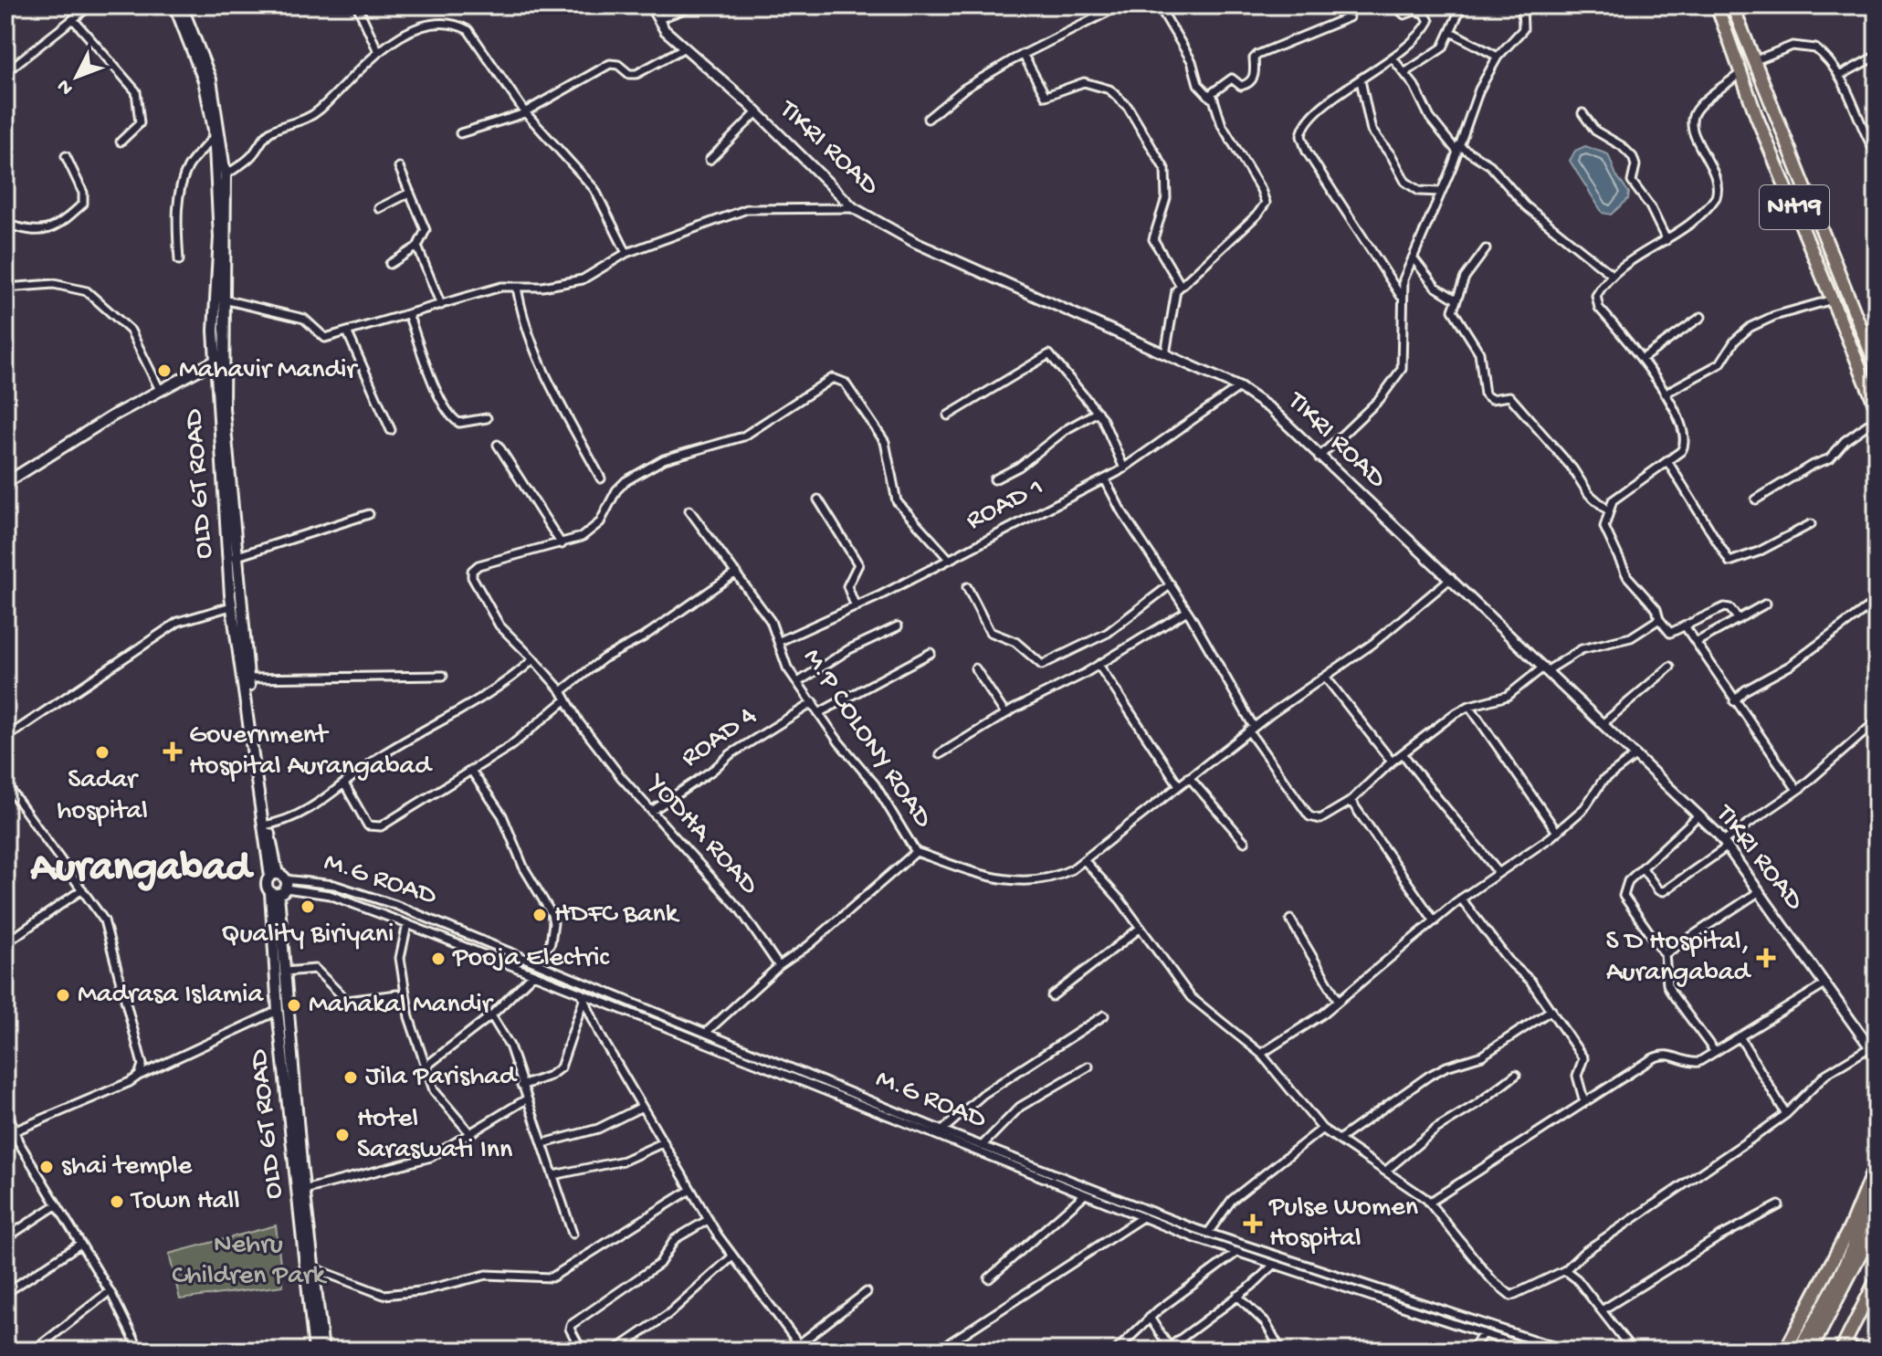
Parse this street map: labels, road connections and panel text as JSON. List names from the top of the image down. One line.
{"streets":{"highway":["NH19"],"main road":["OLD GT ROAD"],"street":["TIKRI ROAD","ROAD 1","ROAD 4","M.P COLONY ROAD","YODHA ROAD","M.G ROAD"]},"crossings":[["TIKRI ROAD","ROAD 1"],["OLD GT ROAD","M.G ROAD"],["ROAD 1","M.P COLONY ROAD"],["ROAD 4","M.P COLONY ROAD"],["ROAD 4","YODHA ROAD"],["M.P COLONY ROAD","YODHA ROAD"]],"districts":["Aurangabad"],"parks":["Nehru Children Park"],"places":{"other":["Mahavir Mandir","Sadar hospital","Quality Biriyani","HDFC Bank","Pooja Electric","Madrasa Islamia","Mahakal Mandir","Jila Parishad","Hotel Saraswati Inn","shai temple","Town Hall"],"health":["Government Hospital Aurangabad","S D Hospital, Aurangabad","Pulse Women Hospital"]},"north":"bottom left"}
